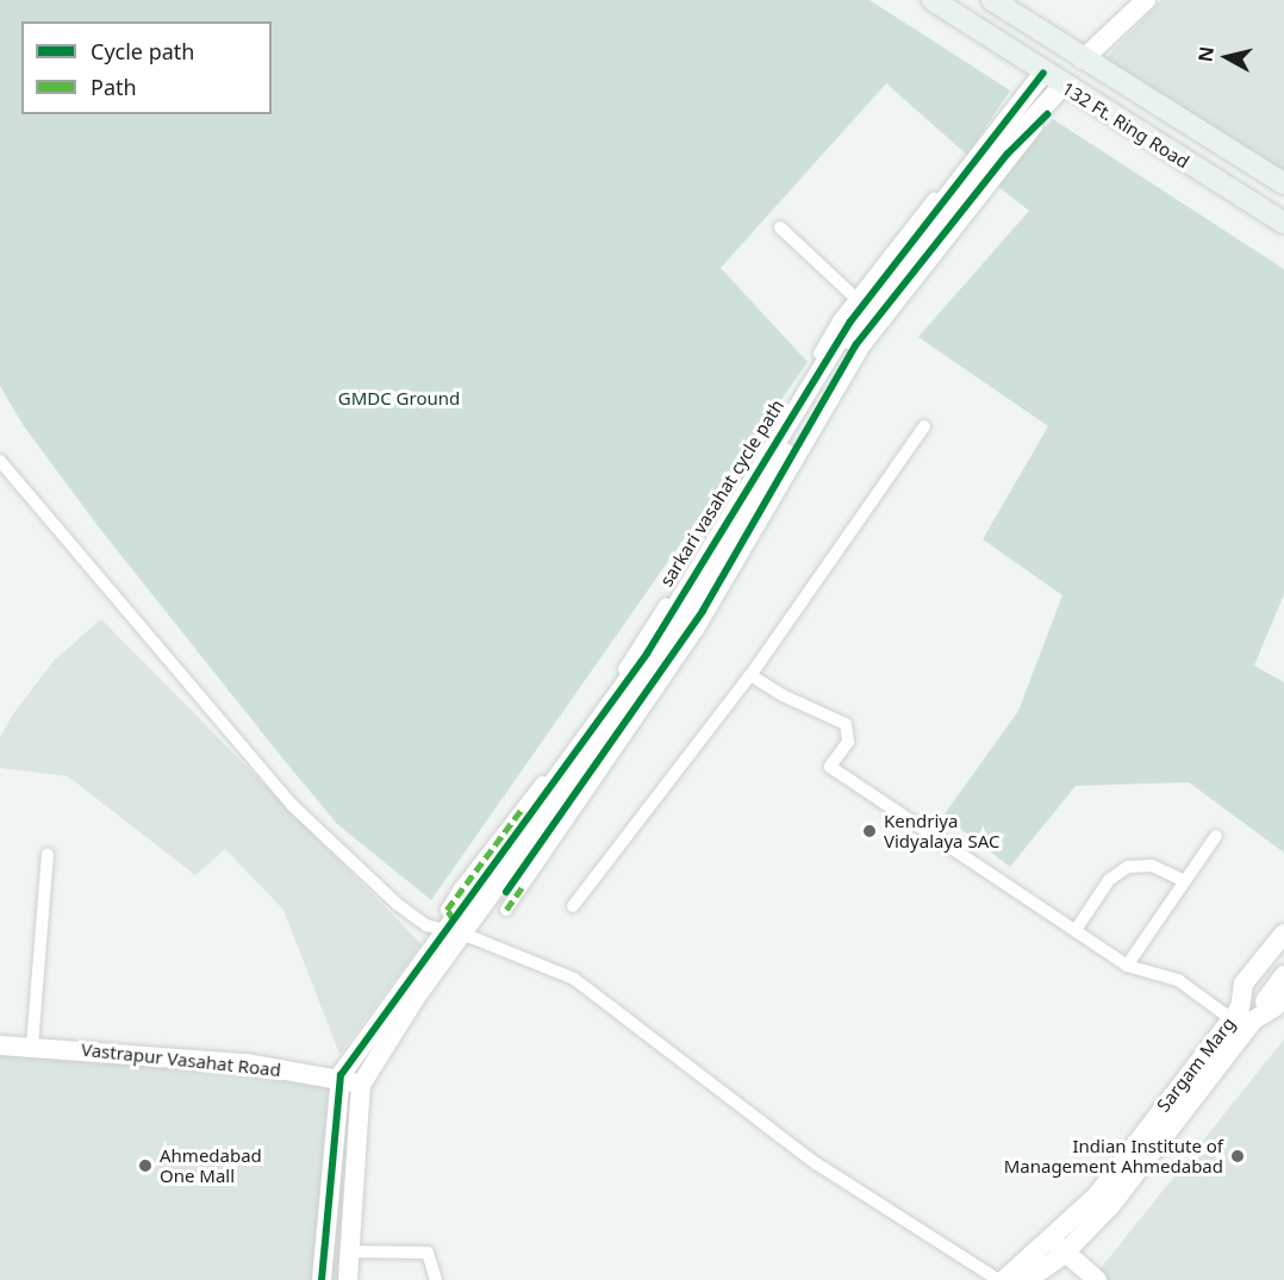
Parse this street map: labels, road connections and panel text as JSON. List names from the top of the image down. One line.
{"streets":{"main road":["132 Ft. Ring Road"],"street":["Vastrapur Vasahat Road","Sargam Marg"],"cycle path":["sarkari vasahat cycle path"]},"parks":["GMDC Ground"],"places":["Kendriya Vidyalaya SAC","Indian Institute of Management Ahmedabad","Ahmedabad One Mall"],"legend":["Cycle path","Path"],"north":"left"}
